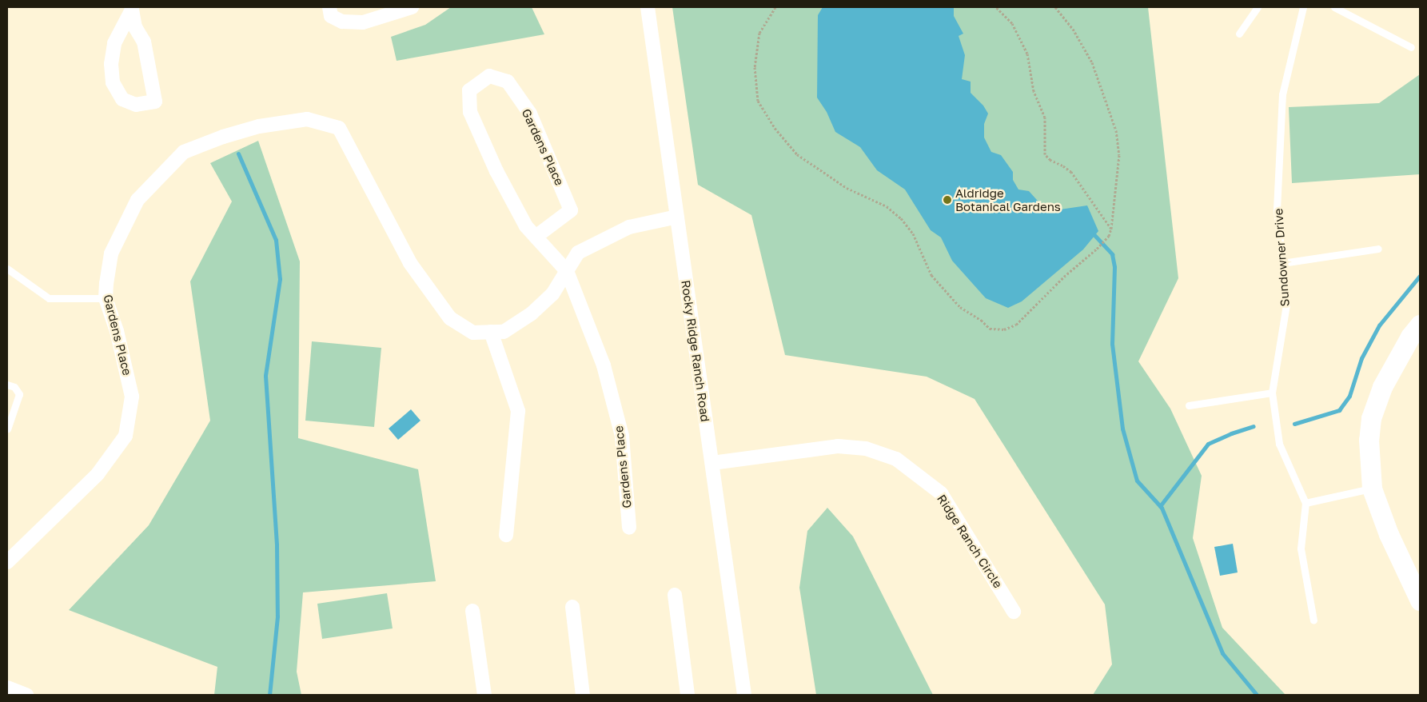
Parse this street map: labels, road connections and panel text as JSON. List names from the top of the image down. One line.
{"streets":{"street":["Gardens Place","Rocky Ridge Ranch Road","Ridge Ranch Circle"],"lane":["Sundowner Drive"]},"crossings":[["Gardens Place","Rocky Ridge Ranch Road"],["Rocky Ridge Ranch Road","Ridge Ranch Circle"]],"places":["Aldridge Botanical Gardens"]}
